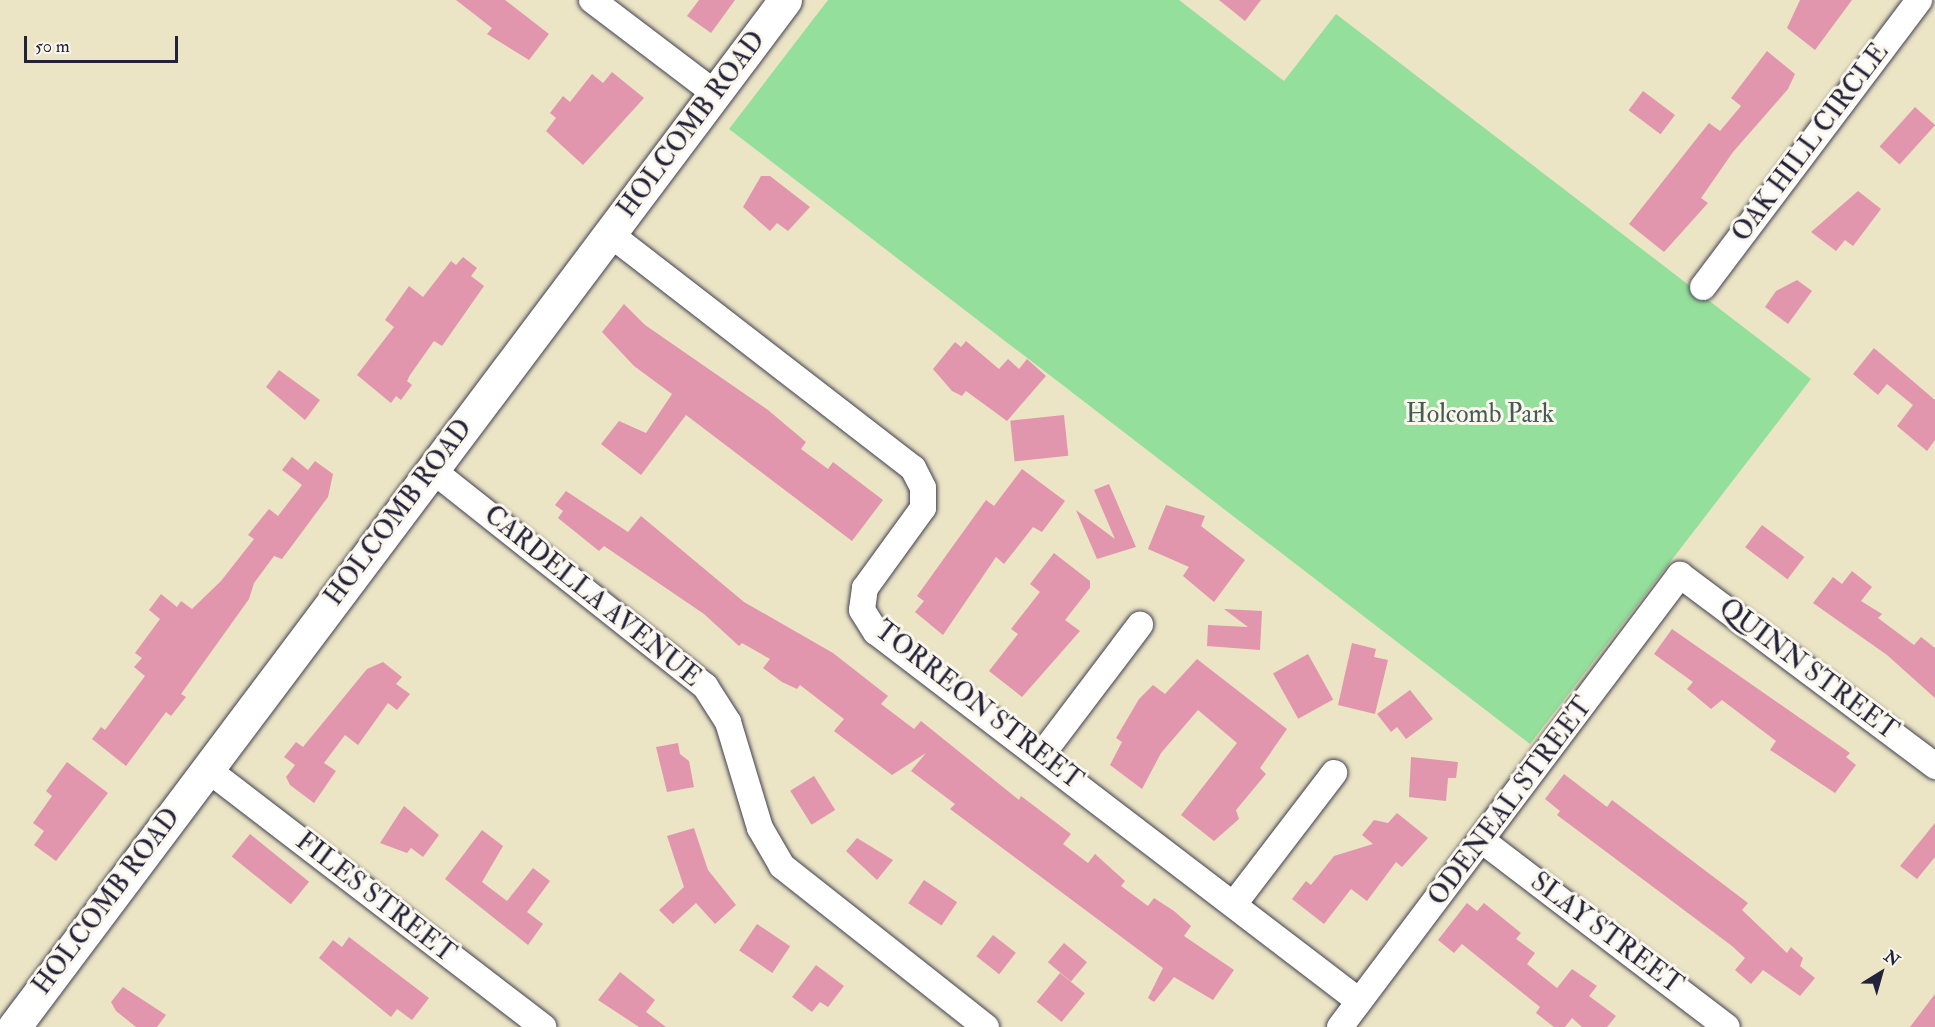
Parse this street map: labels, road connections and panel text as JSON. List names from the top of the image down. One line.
{"streets":{"street":["HOLCOMB ROAD","OAK HILL CIRCLE","CARDELLA AVENUE","QUINN STREET","TORREON STREET","ODENEAL STREET","FILES STREET","SLAY STREET"]},"crossings":[["HOLCOMB ROAD","CARDELLA AVENUE"],["HOLCOMB ROAD","TORREON STREET"],["HOLCOMB ROAD","FILES STREET"],["QUINN STREET","ODENEAL STREET"],["TORREON STREET","ODENEAL STREET"],["ODENEAL STREET","SLAY STREET"]],"parks":["Holcomb Park"],"scale_bar":"50 m","north":"top right"}
